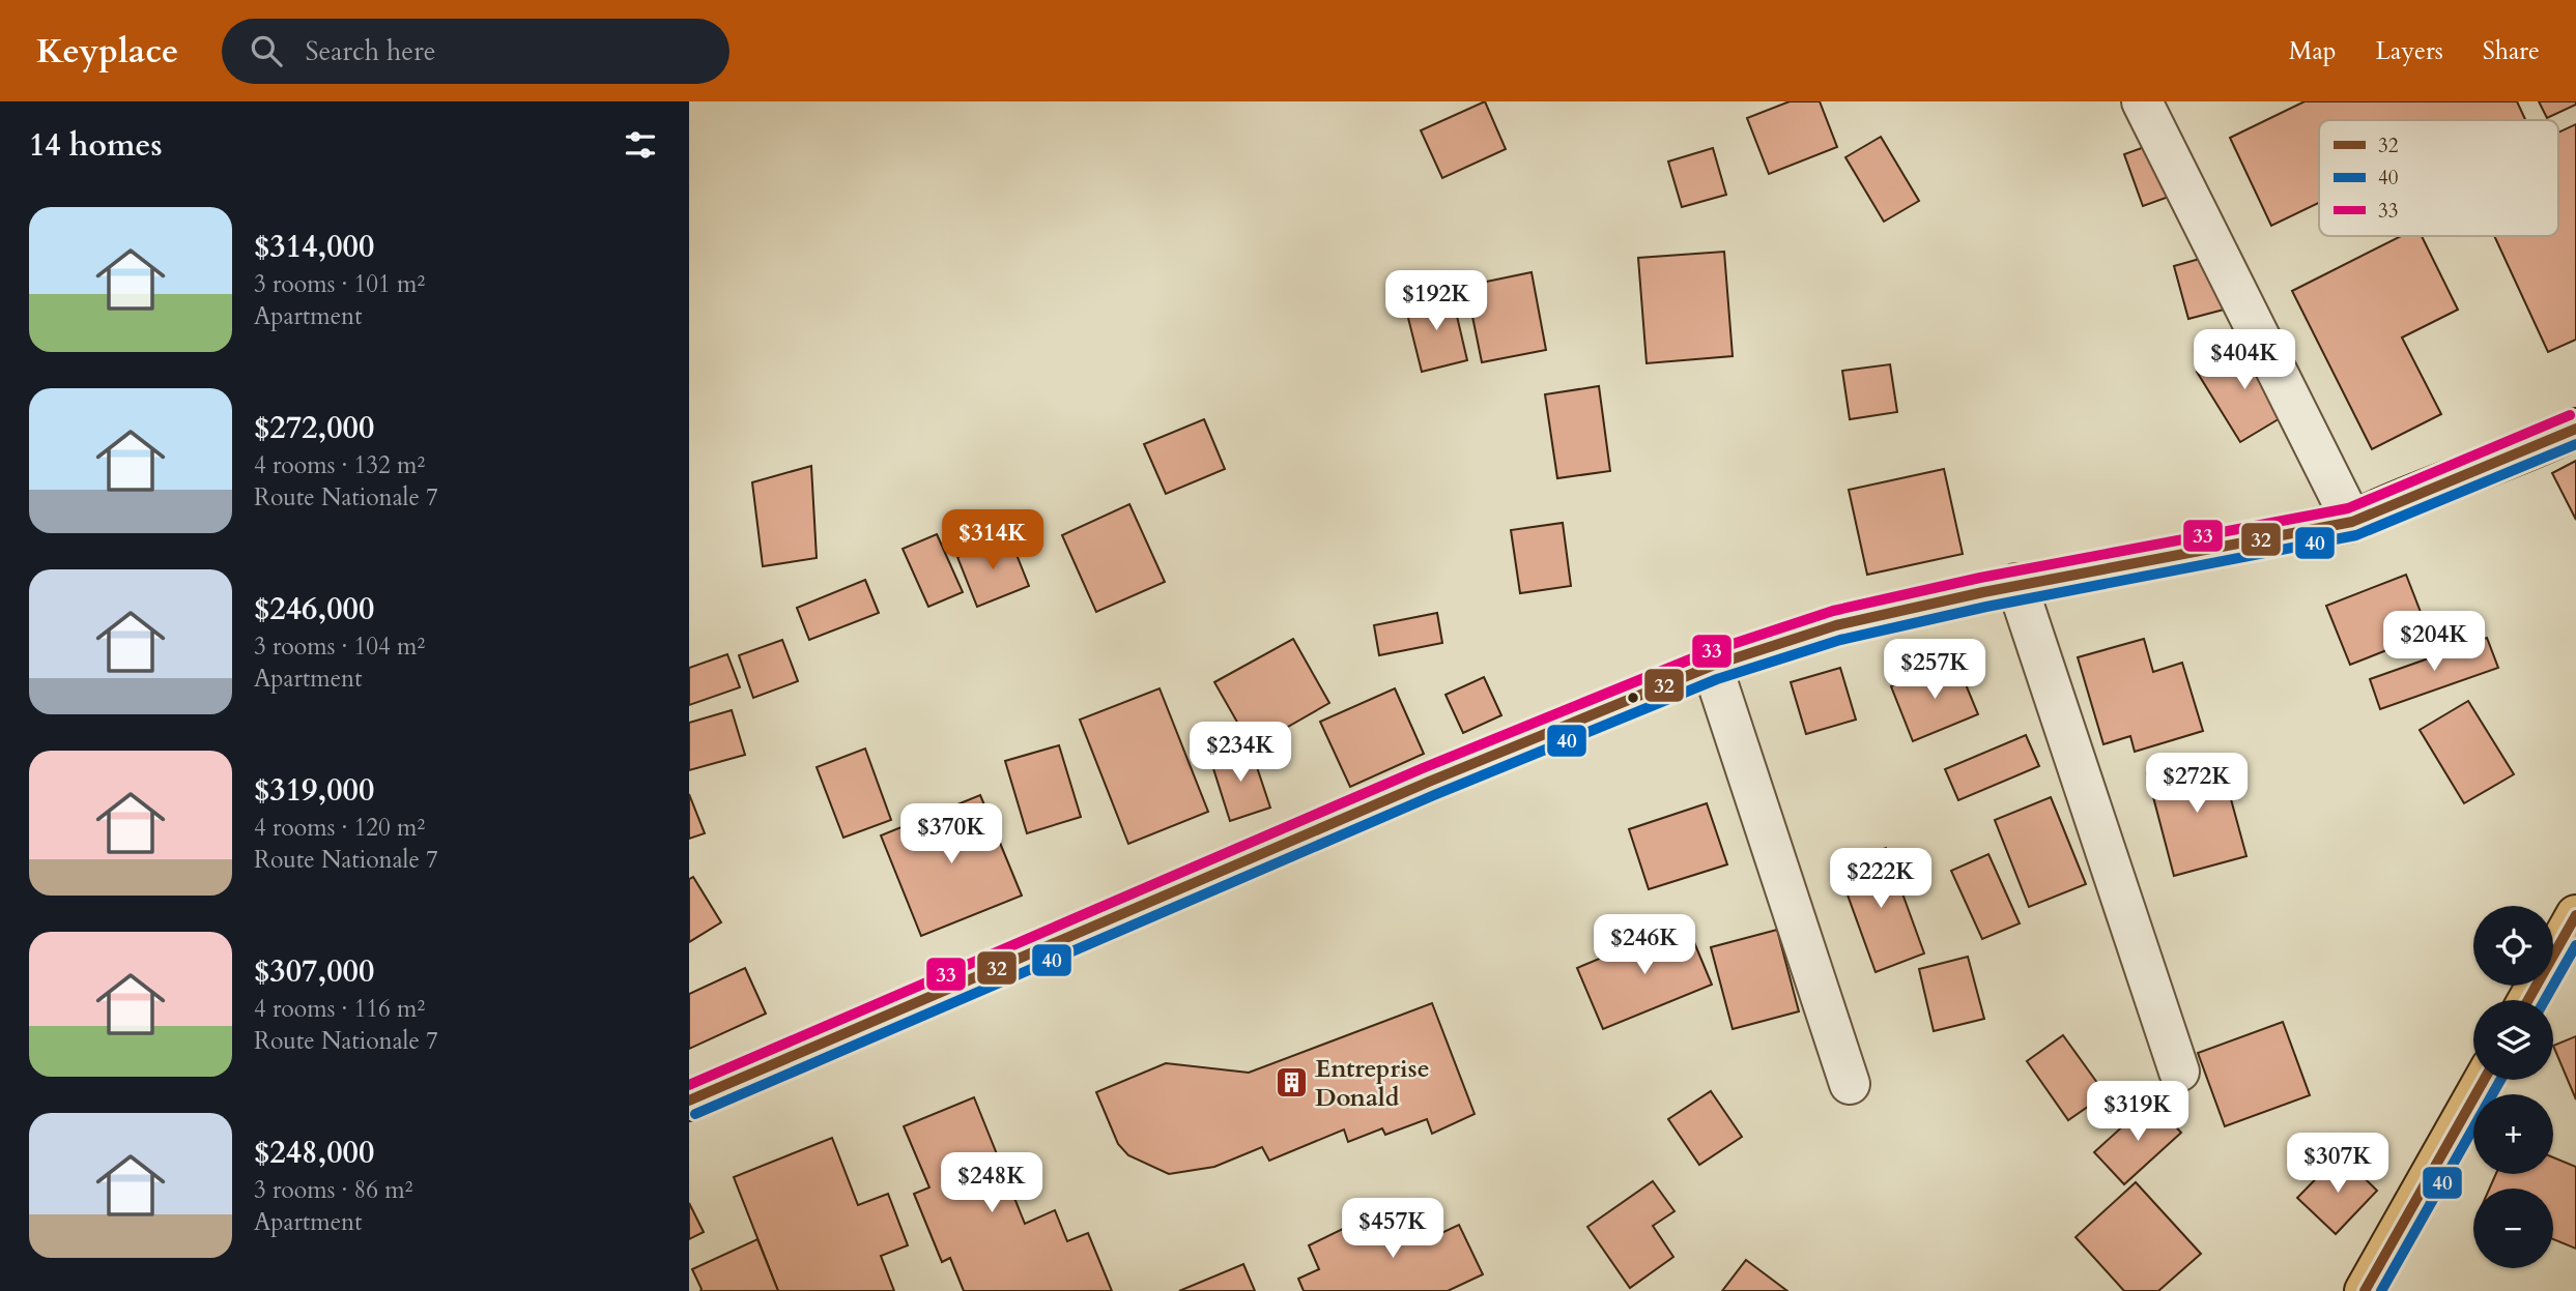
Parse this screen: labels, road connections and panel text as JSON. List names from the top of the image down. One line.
{"places":{"building":["Entreprise Donald"]},"lines":["transit line 33","transit line 32","transit line 40"],"legend":["32","40","33"],"page":{"header":"Keyplace","search":"Search here","nav":["Map","Layers","Share"],"heading":"14 homes","list":[{"name":"$314,000","note":"3 rooms · 101 m² · Apartment"},{"name":"$272,000","note":"4 rooms · 132 m² · Route Nationale 7"},{"name":"$246,000","note":"3 rooms · 104 m² · Apartment"},{"name":"$319,000","note":"4 rooms · 120 m² · Route Nationale 7"},{"name":"$307,000","note":"4 rooms · 116 m² · Route Nationale 7"},{"name":"$248,000","note":"3 rooms · 86 m² · Apartment"}],"price":["$192K","$404K","$314K","$204K","$257K","$234K","$272K","$370K","$222K","$246K","$319K","$307K","$248K","$457K"],"map_buttons":["+","−"]}}
